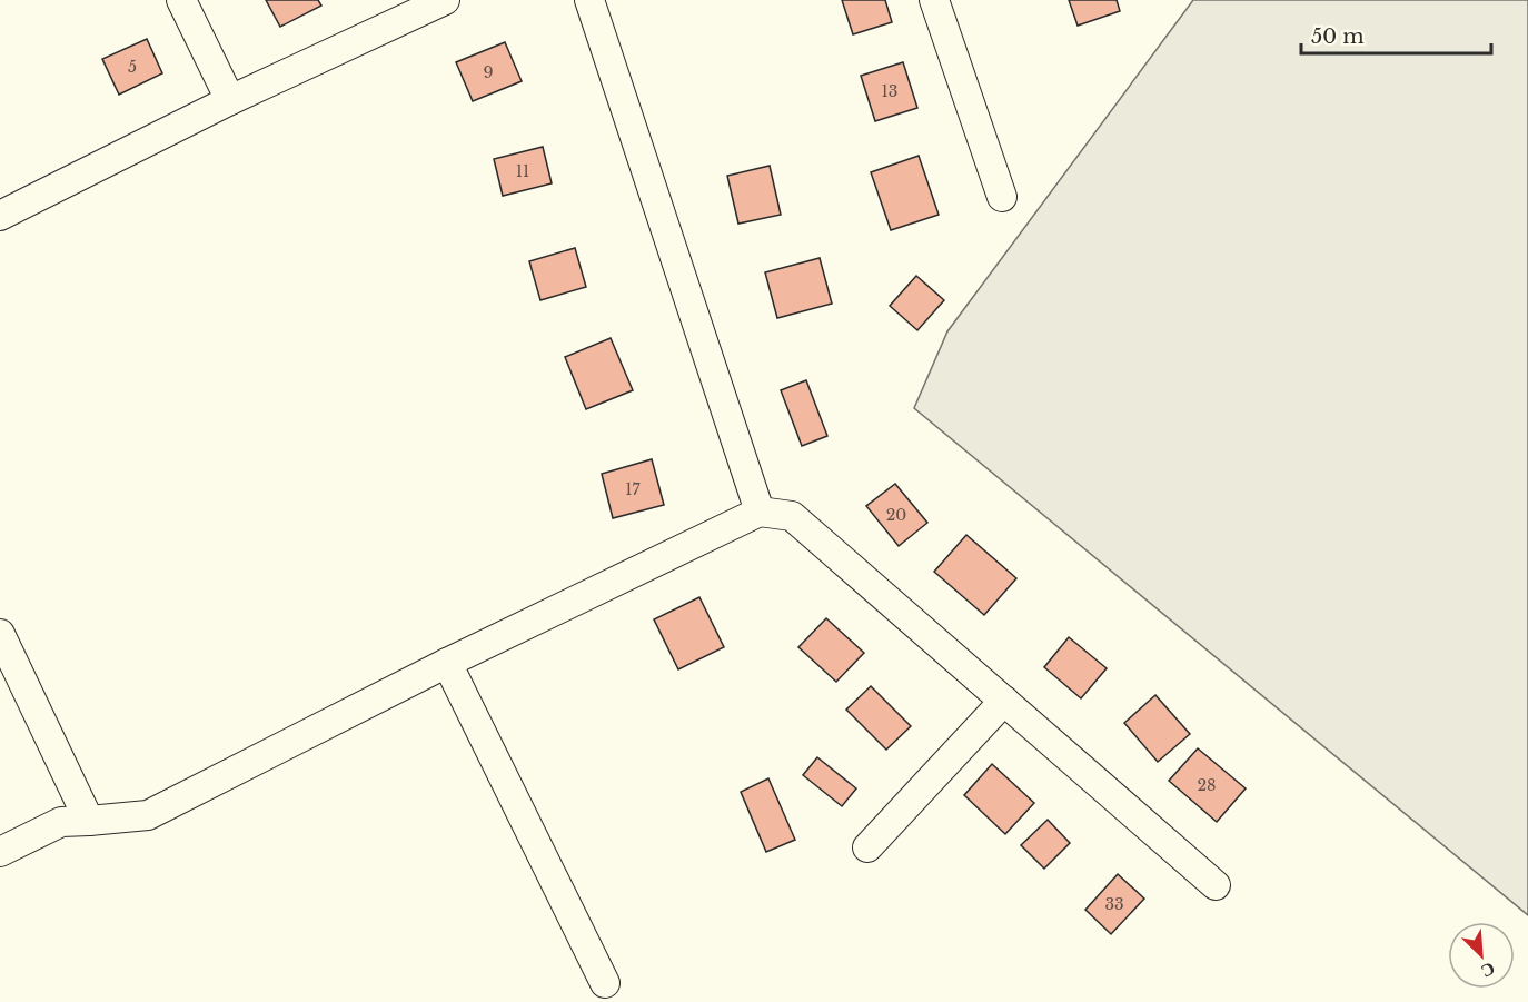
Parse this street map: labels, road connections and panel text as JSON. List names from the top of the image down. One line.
{"house_numbers":["5","9","13","11","17","20","28","33"],"scale_bar":"50 m","north":"bottom right"}
